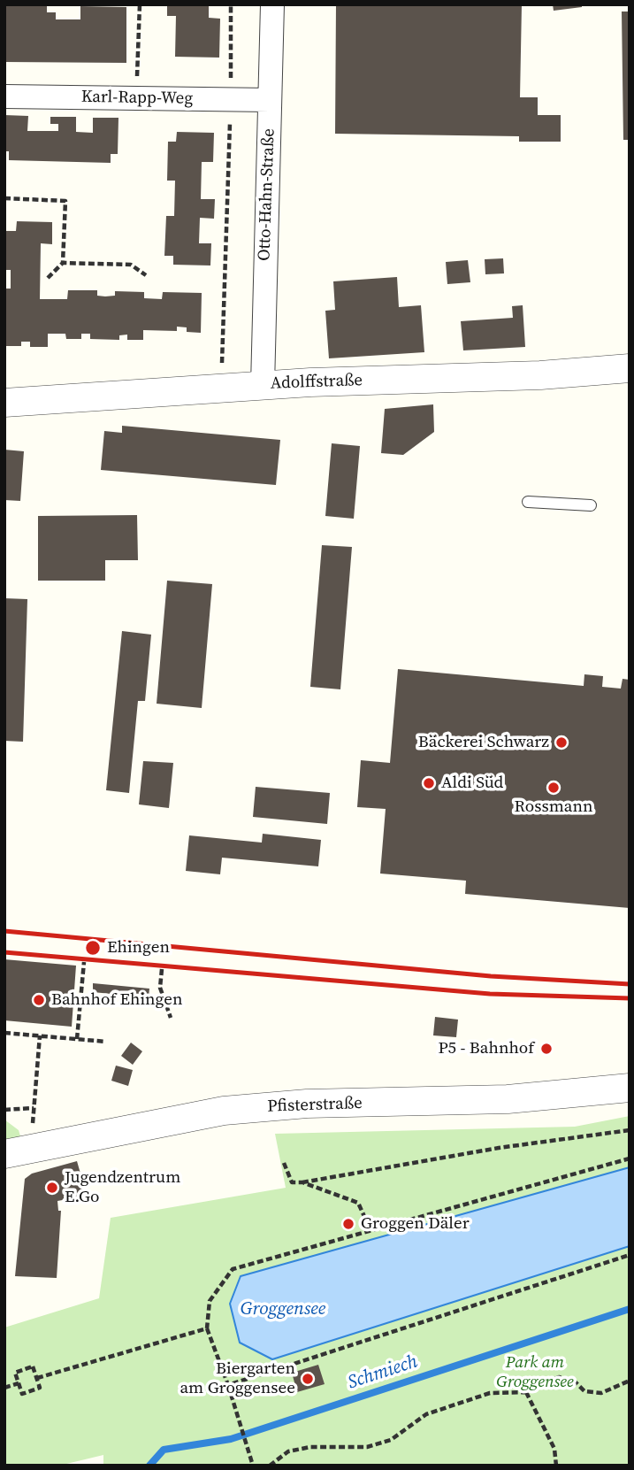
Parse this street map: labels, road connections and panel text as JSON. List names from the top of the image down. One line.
{"streets":{"street":["Karl-Rapp-Weg","Otto-Hahn-Straße","Adolffstraße","Pfisterstraße"]},"crossings":[["Karl-Rapp-Weg","Otto-Hahn-Straße"],["Otto-Hahn-Straße","Adolffstraße"]],"water":["Groggensee","Schmiech"],"parks":["Park am Groggensee"],"places":["Bäckerei Schwarz","Aldi Süd","Rossmann","Ehingen","Bahnhof Ehingen","P5 - Bahnhof","Jugendzentrum E.Go","Groggen Däler","Biergarten am Groggensee"]}
